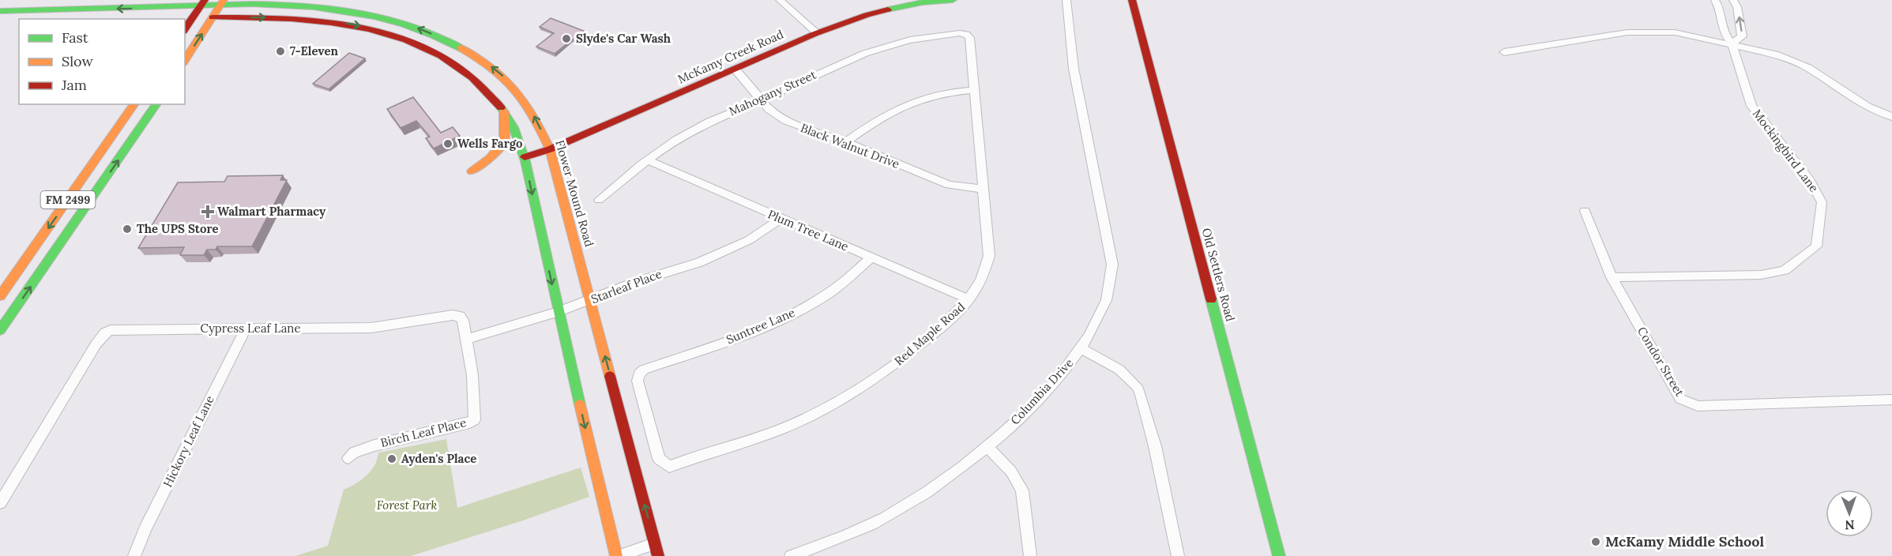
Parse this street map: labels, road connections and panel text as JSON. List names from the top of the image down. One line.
{"streets":{"main road":["McKamy Creek Road","Flower Mound Road","FM 2499","Old Settlers Road"],"street":["Mahogany Street","Black Walnut Drive","Mockingbird Lane","Plum Tree Lane","Starleaf Place","Suntree Lane","Cypress Leaf Lane","Red Maple Road","Condor Street","Columbia Drive","Birch Leaf Place","Hickory Leaf Lane"]},"crossings":[["McKamy Creek Road","Black Walnut Drive"],["McKamy Creek Road","Flower Mound Road"],["Mahogany Street","Black Walnut Drive"],["Mahogany Street","Plum Tree Lane"],["Mahogany Street","Red Maple Road"],["Black Walnut Drive","Red Maple Road"],["Mockingbird Lane","Condor Street"],["Flower Mound Road","Starleaf Place"],["Plum Tree Lane","Starleaf Place"],["Plum Tree Lane","Suntree Lane"],["Plum Tree Lane","Red Maple Road"],["Starleaf Place","Birch Leaf Place"],["Suntree Lane","Red Maple Road"],["Cypress Leaf Lane","Birch Leaf Place"],["Cypress Leaf Lane","Hickory Leaf Lane"]],"parks":["Forest Park"],"places":{"other":["Slyde's Car Wash","7-Eleven","Wells Fargo","The UPS Store","Ayden's Place","McKamy Middle School"],"health":["Walmart Pharmacy"]},"legend":["Fast","Slow","Jam"],"north":"bottom"}
